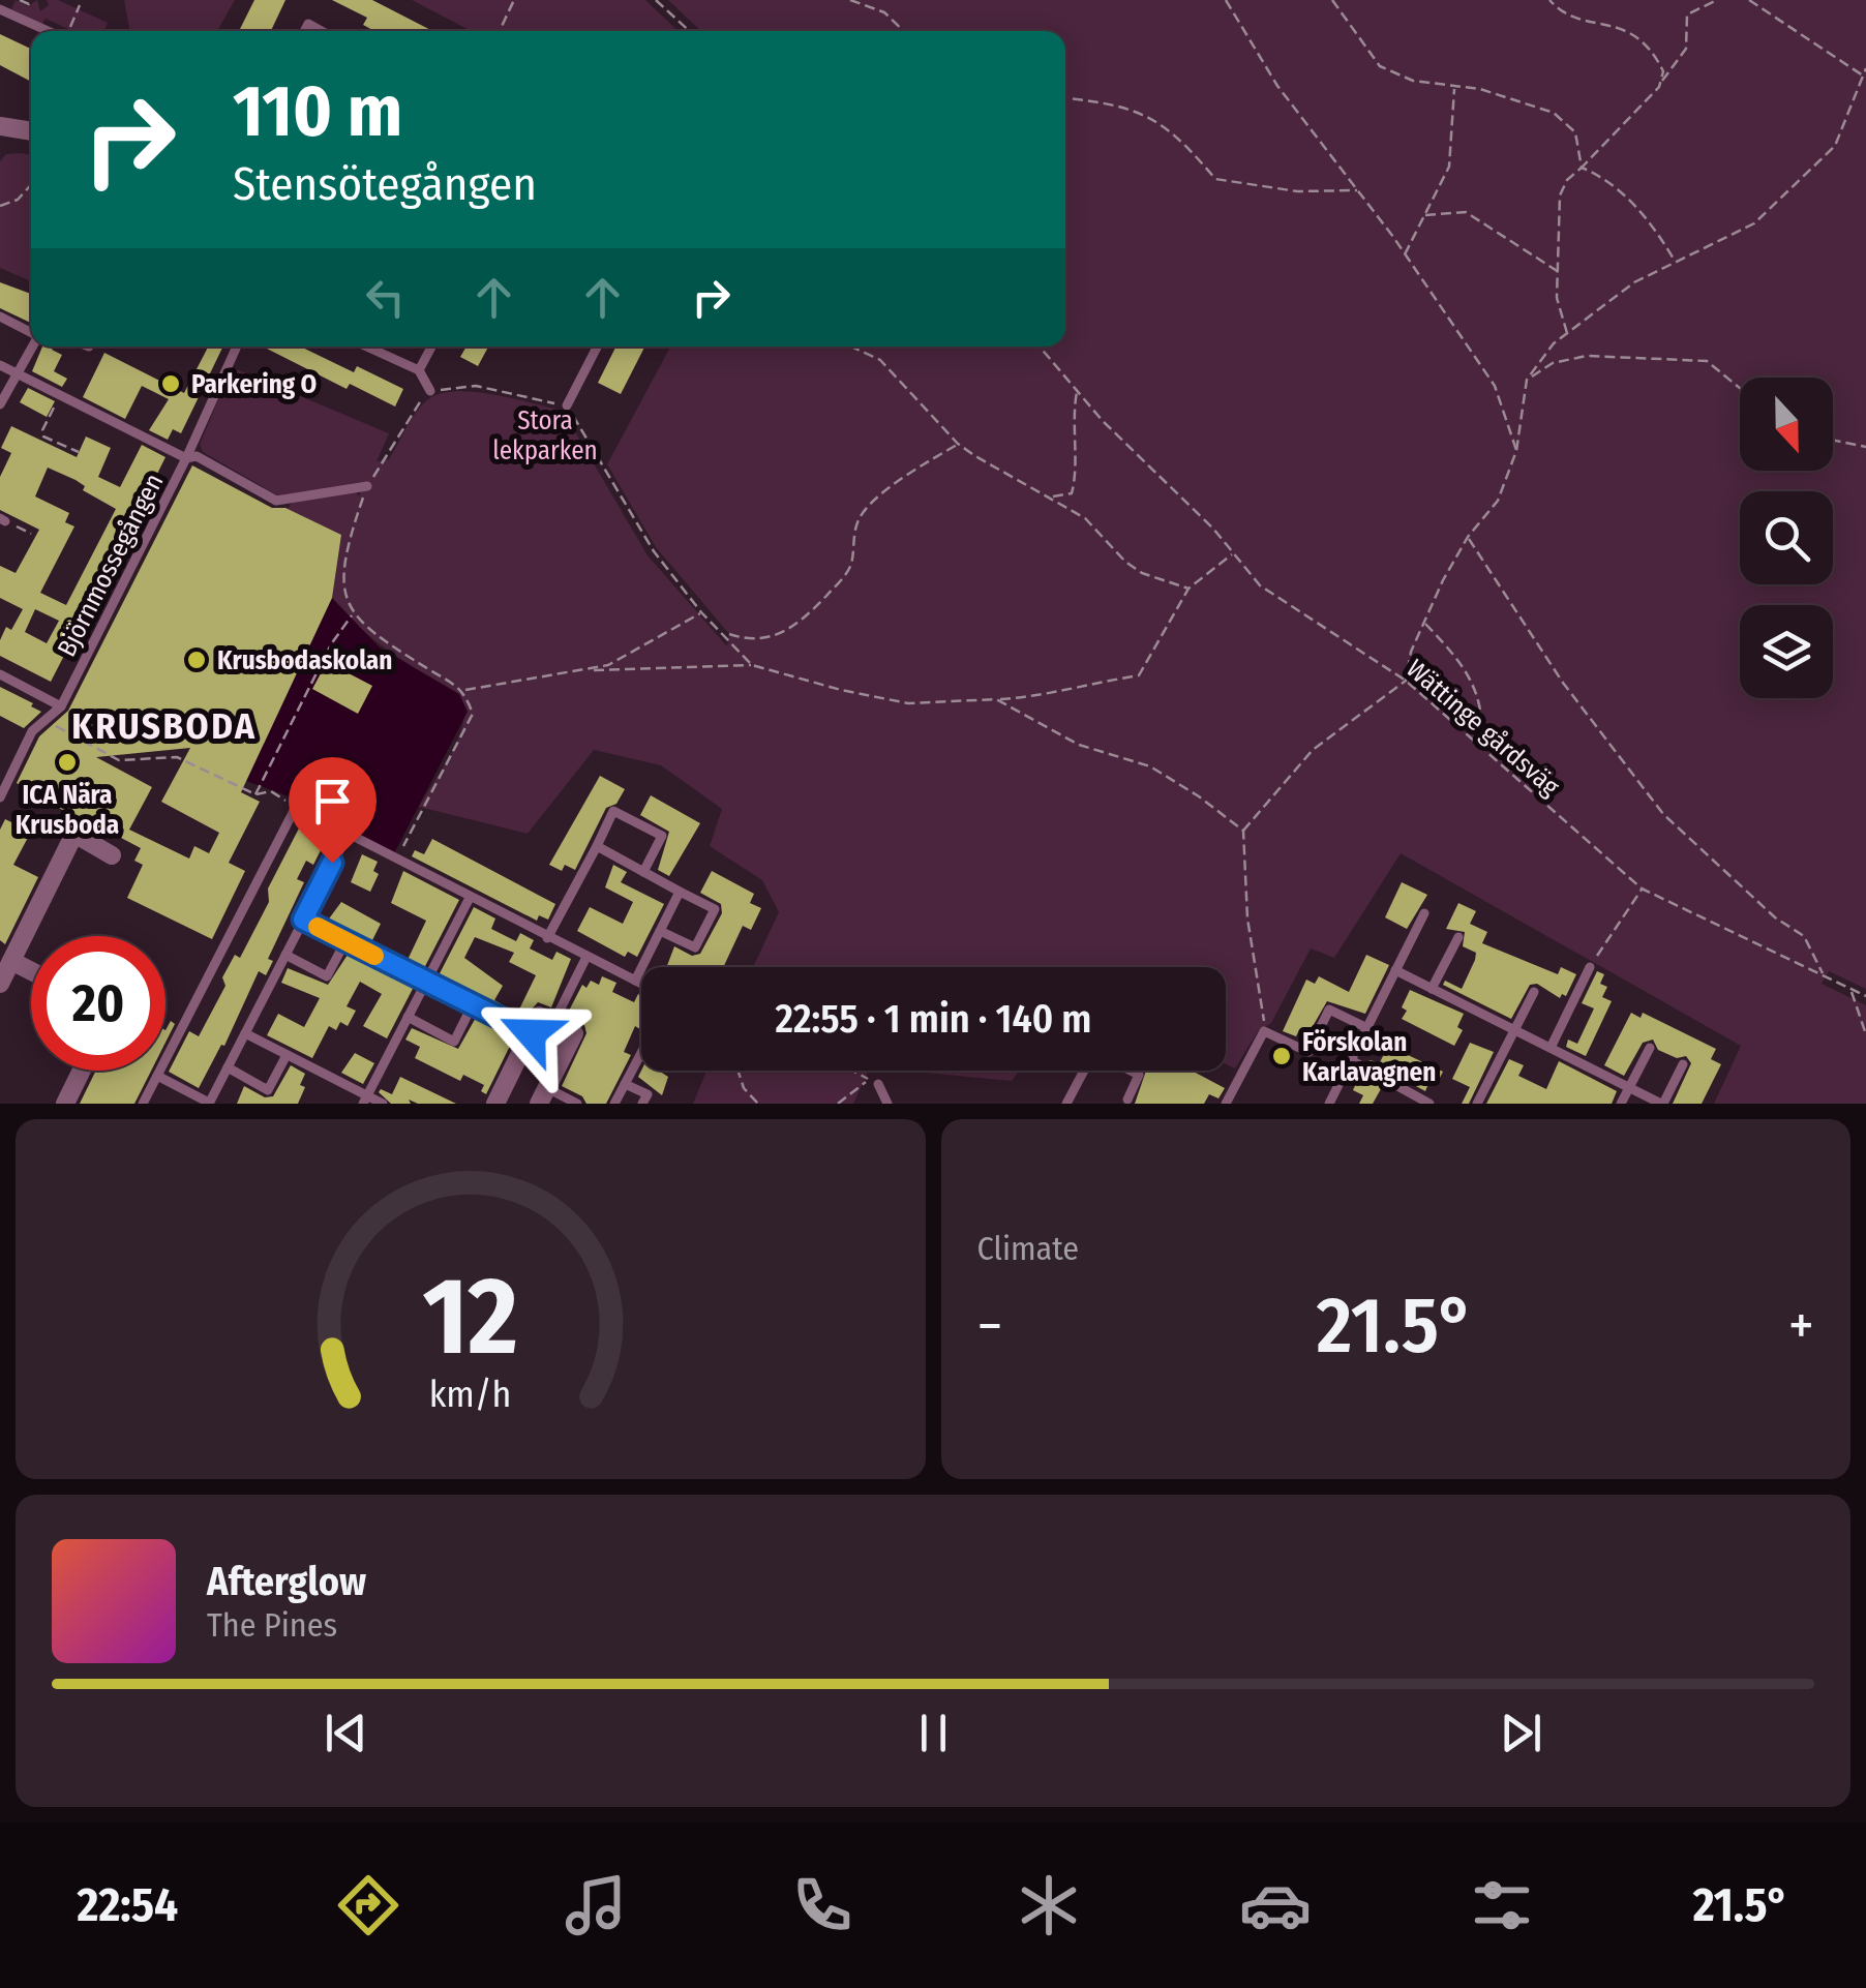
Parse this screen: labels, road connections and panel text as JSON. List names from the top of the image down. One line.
{"streets":{"lane":["Björnmossegången"],"path":["Wättinge gårdsväg"]},"districts":["KRUSBODA"],"parks":["Stora lekparken"],"places":["Parkering O","Krusbodaskolan","ICA Nära Krusboda","Förskolan Karlavagnen"],"north":"bottom","page":{"turn":["110 m","Stensötegången"],"limit":"20","trip":"22:55 · 1 min · 140 m","tile":"Climate","heat":["−","21.5°","+"],"song":["Afterglow","The Pines"],"tabs":["22:54","21.5°"],"gauge":["12","km/h"]}}
